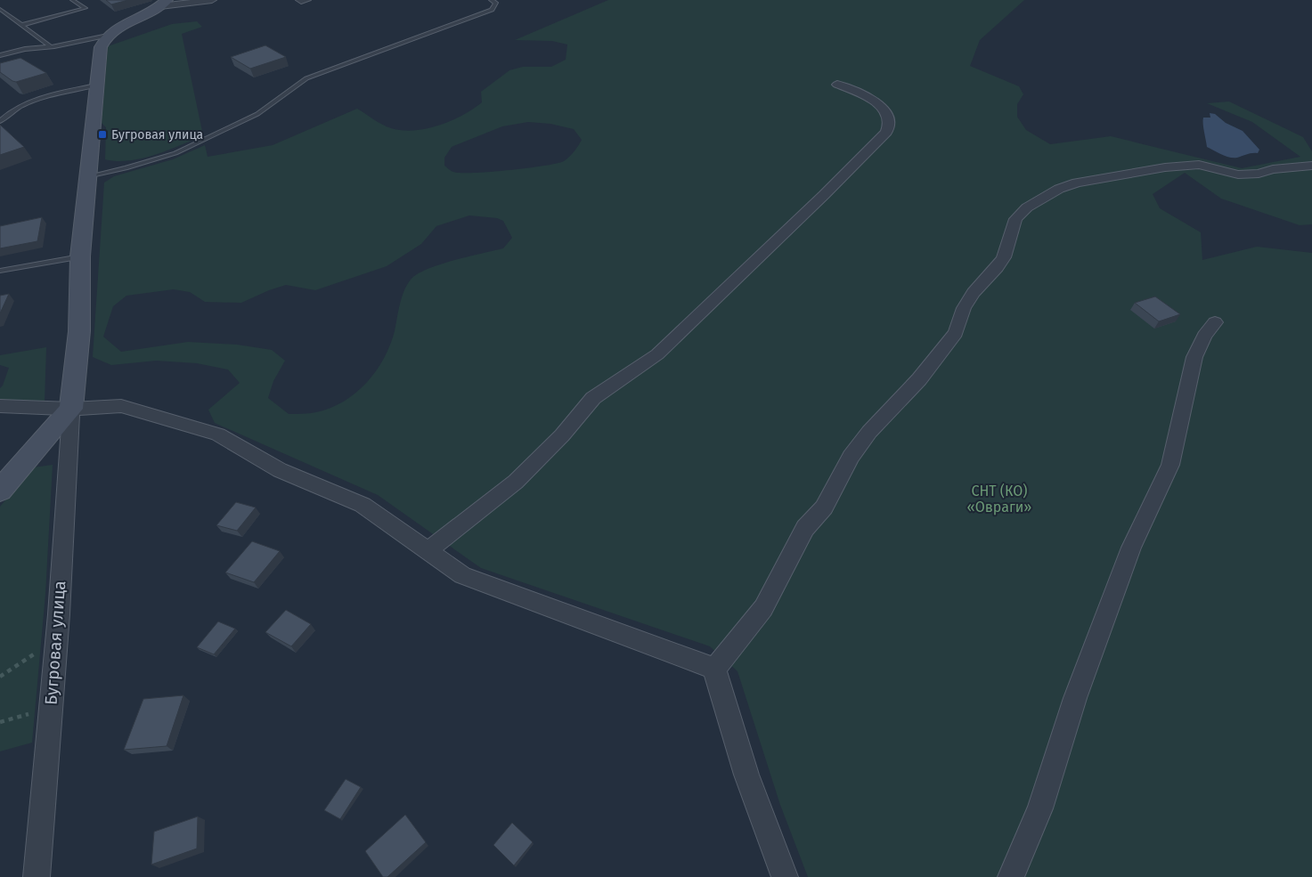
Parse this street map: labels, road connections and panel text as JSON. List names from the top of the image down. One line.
{"streets":{"street":["Бугровая улица"]},"parks":["СНТ (КО) «Овраги»"],"places":{"transit":["Бугровая улица"]}}
